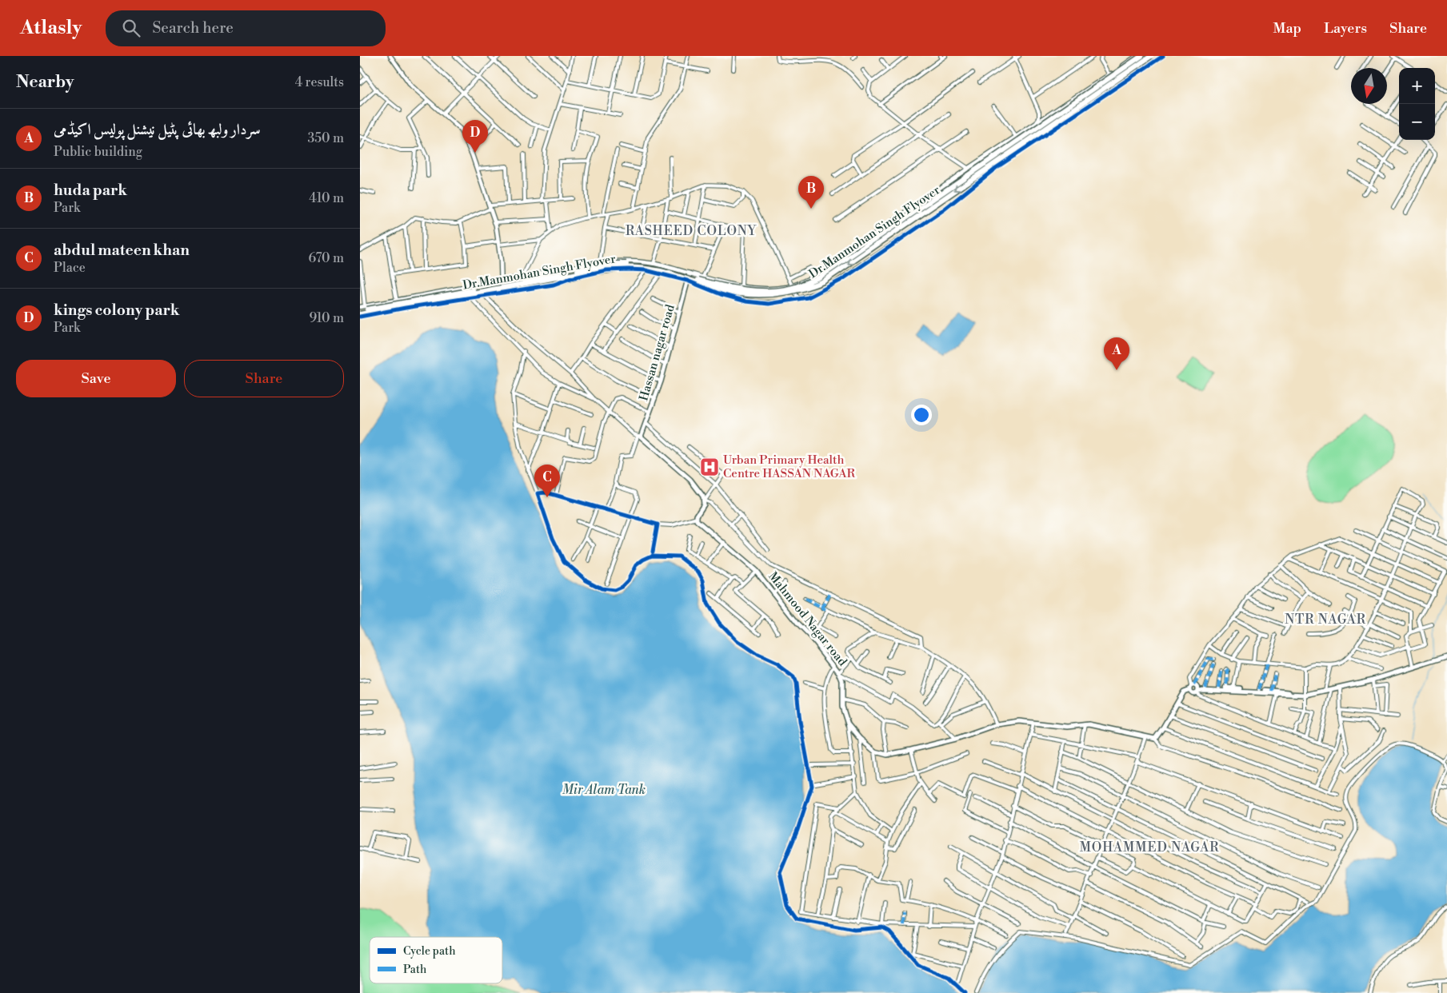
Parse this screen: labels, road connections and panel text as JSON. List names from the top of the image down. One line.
{"streets":{"highway":["Dr.Manmohan Singh Flyover"],"main road":["Hassan nagar road","Mahmood Nagar road"]},"districts":["RASHEED COLONY","NTR NAGAR","MOHAMMED NAGAR"],"water":["Mir Alam Tank"],"places":{"hospital":["Urban Primary Health Centre HASSAN NAGAR"]},"legend":["Cycle path","Path"],"north":"bottom","page":{"header":"Atlasly","search":"Search here","nav":["Map","Layers","Share"],"heading":["Nearby","4 results"],"map_buttons":["+","−"],"list":[{"mark":"A","name":"سردار ولبھ بھائی پٹیل نیشنل پولیس اکیڈمی","note":"Public building","value":"350 m"},{"mark":"B","name":"huda park","note":"Park","value":"410 m"},{"mark":"C","name":"abdul mateen khan","note":"Place","value":"670 m"},{"mark":"D","name":"kings colony park","note":"Park","value":"910 m"}],"pins":["D","B","A","C"],"buttons":["Save","Share"]}}
